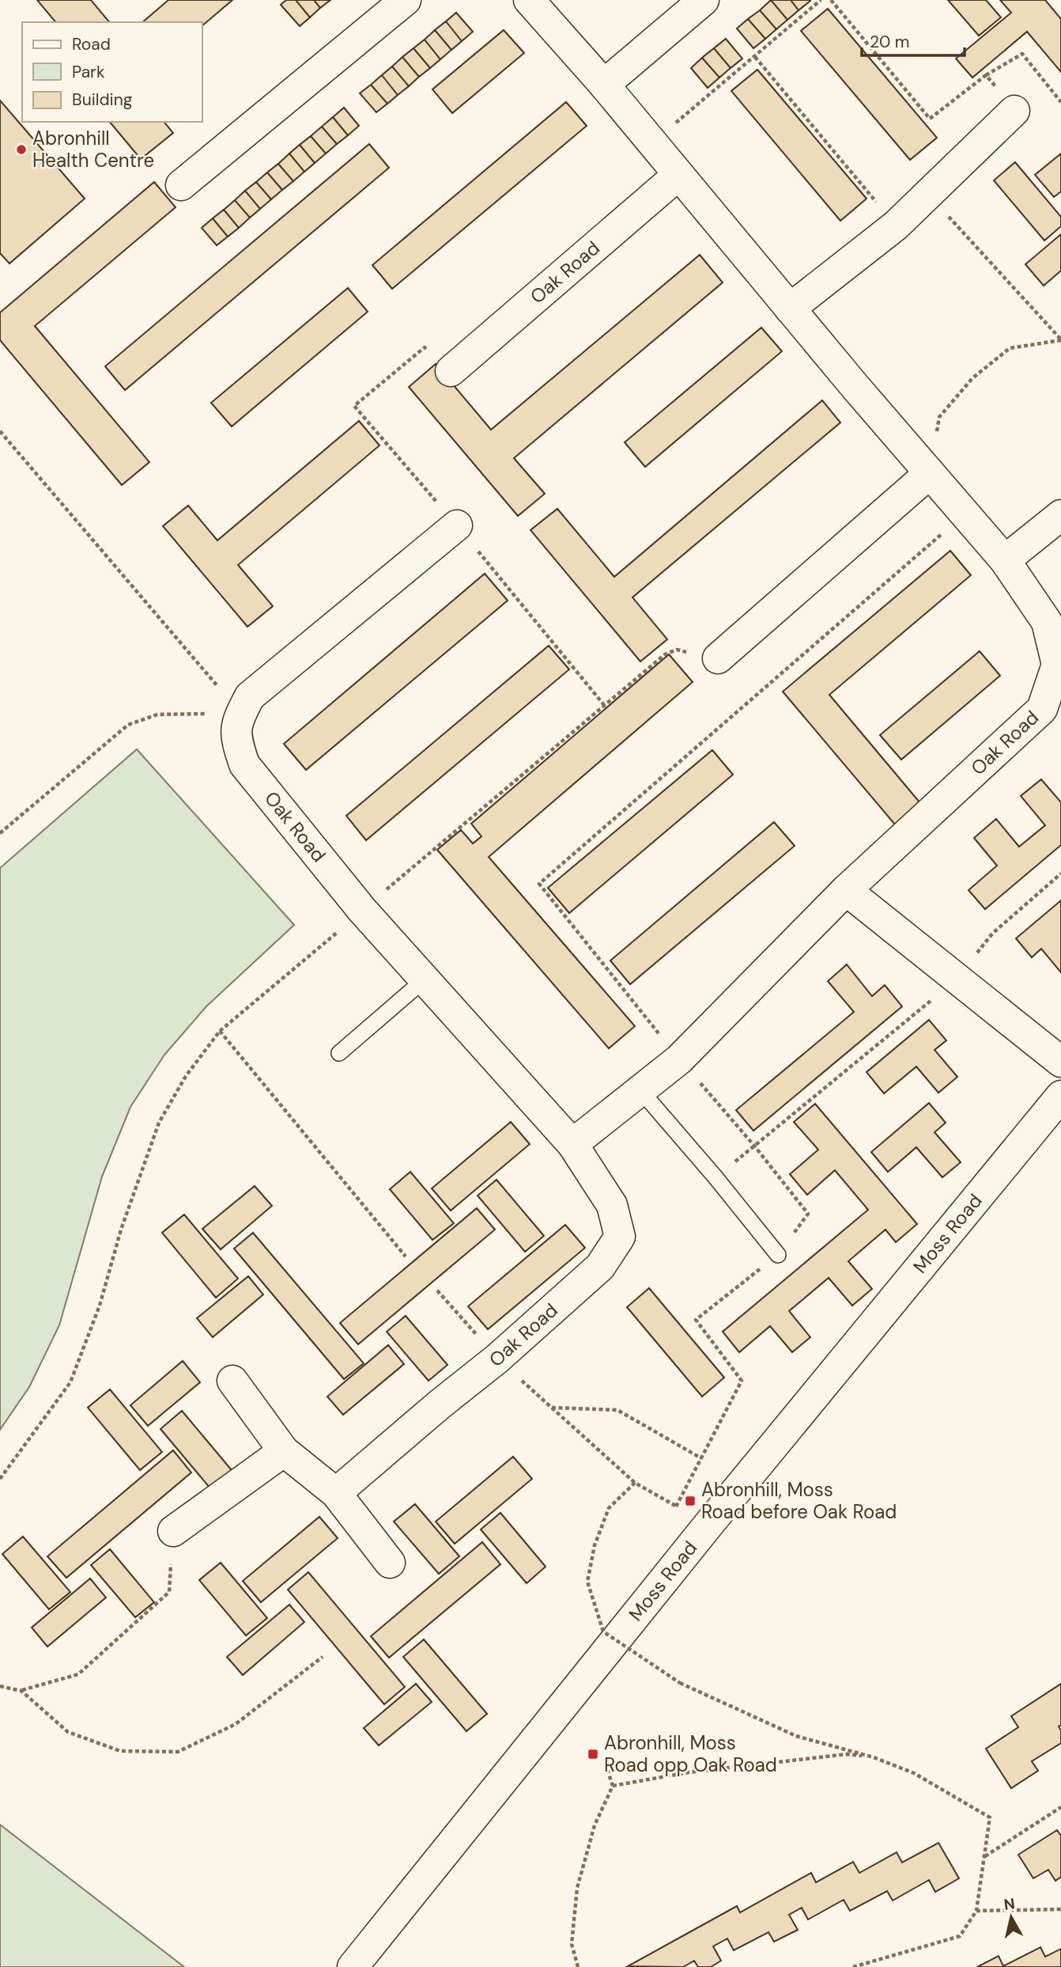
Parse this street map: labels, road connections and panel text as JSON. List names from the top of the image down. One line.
{"streets":{"street":["Oak Road","Moss Road"]},"places":{"other":["Abronhill Health Centre"],"transit":["Abronhill, Moss Road before Oak Road","Abronhill, Moss Road opp Oak Road"]},"legend":["Road","Park","Building"],"scale_bar":"20 m","north":"top"}
